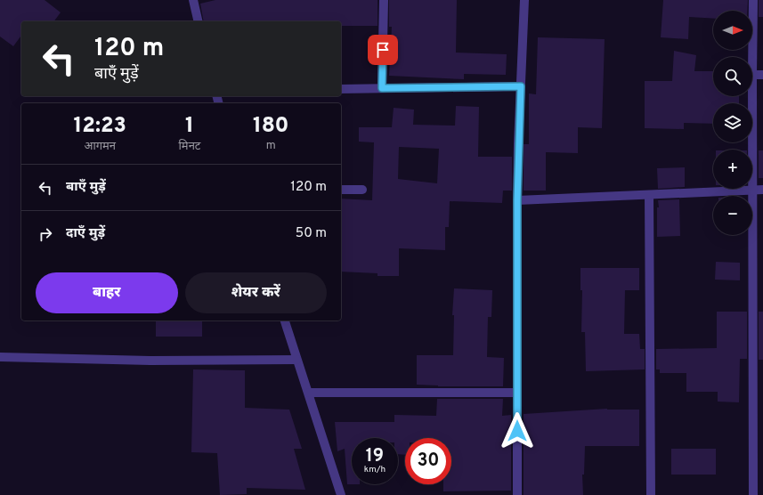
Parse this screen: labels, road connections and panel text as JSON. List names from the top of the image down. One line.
{"north":"right","page":{"map_buttons":["+","−"],"turn":["120 m","बाएँ मुड़ें"],"eta":["12:23","आगमन","1","मिनट","180","m"],"list":[{"name":"बाएँ मुड़ें","value":"120 m"},{"name":"दाएँ मुड़ें","value":"50 m"}],"buttons":["बाहर","शेयर करें"],"speed":"19 km/h","limit":"30"}}
